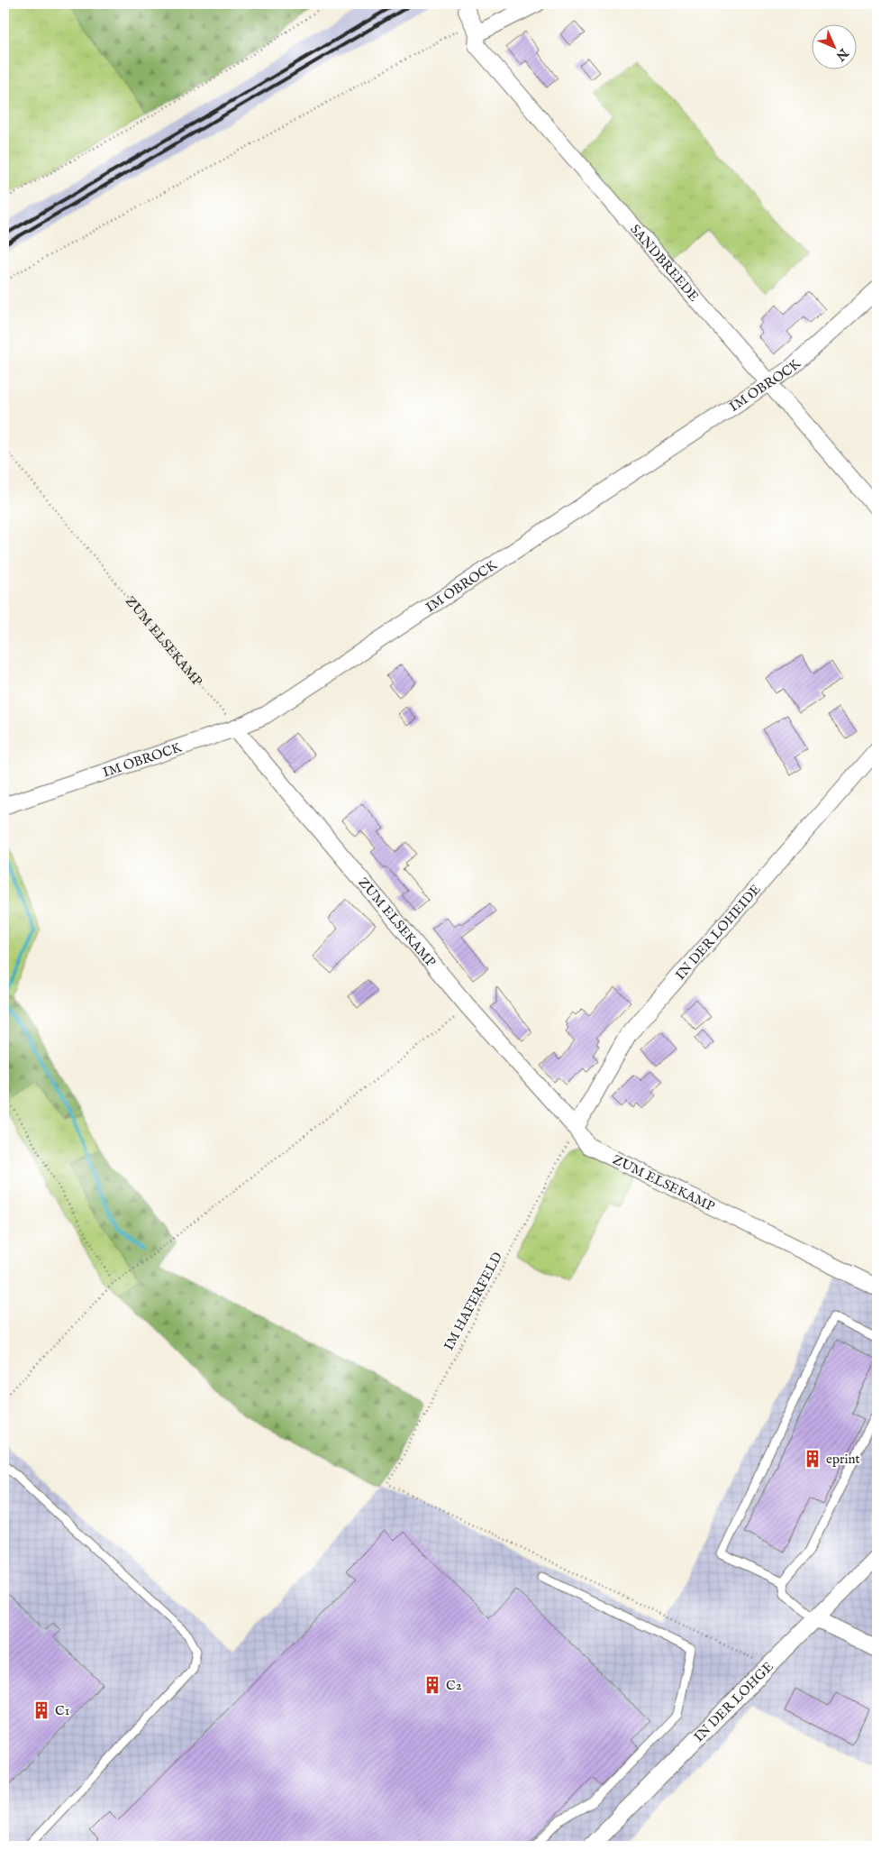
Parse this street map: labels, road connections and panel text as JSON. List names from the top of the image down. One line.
{"streets":{"street":["SANDBREEDE","IM OBROCK","ZUM ELSEKAMP","IN DER LOHEIDE","IN DER LOHGE"],"path":["IM HAFERFELD"]},"crossings":[["SANDBREEDE","IM OBROCK"],["IM OBROCK","ZUM ELSEKAMP"],["ZUM ELSEKAMP","IN DER LOHEIDE"],["ZUM ELSEKAMP","IM HAFERFELD"],["IN DER LOHEIDE","IM HAFERFELD"],["IM HAFERFELD","IN DER LOHGE"]],"places":{"building":["eprint","C2","C1"]},"north":"bottom right"}
